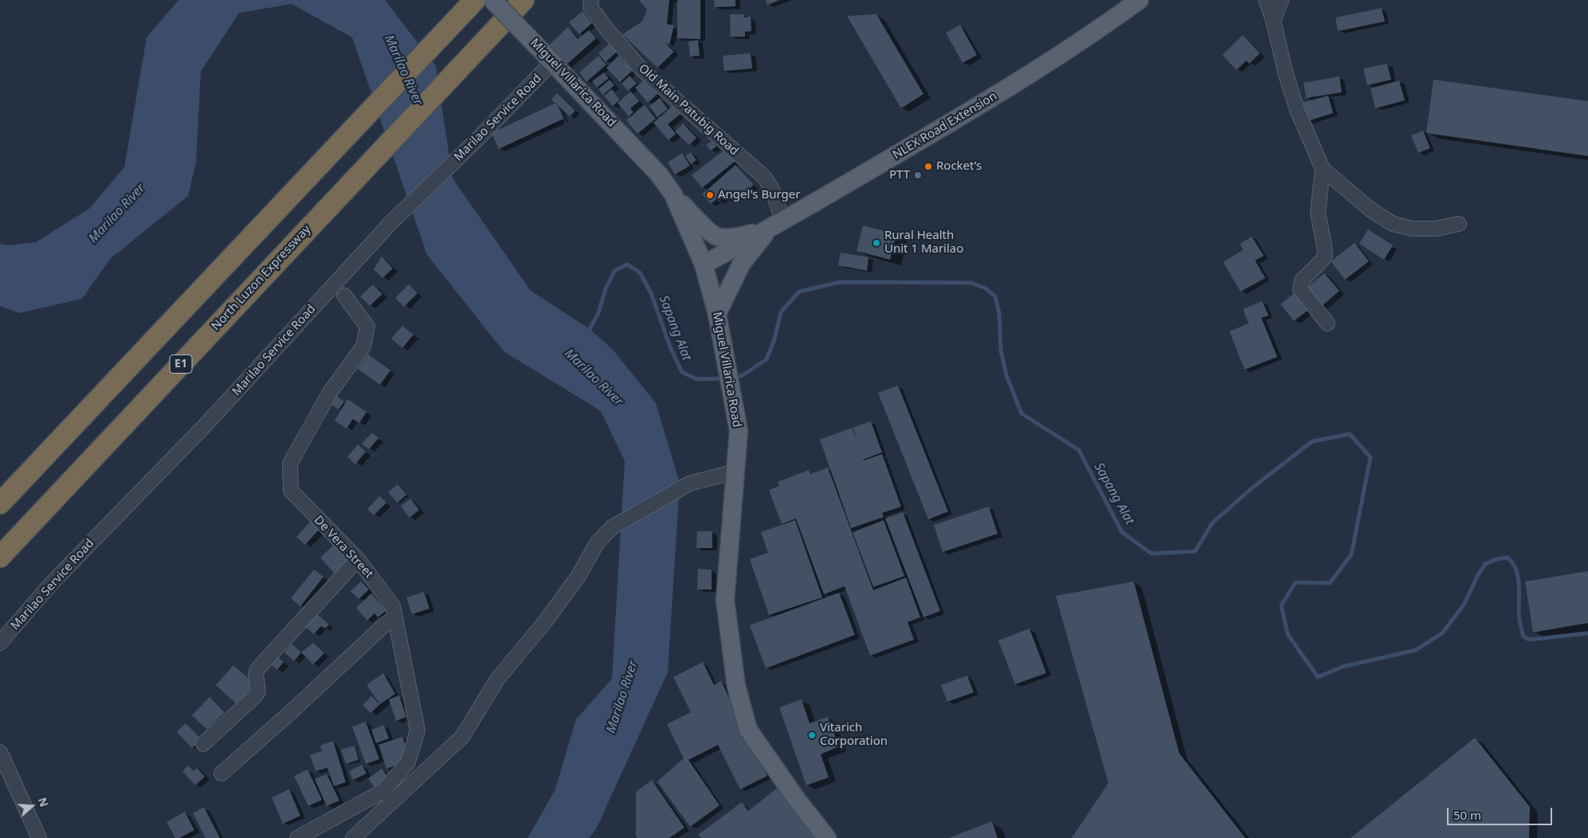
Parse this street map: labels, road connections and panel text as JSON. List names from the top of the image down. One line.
{"streets":{"highway":["North Luzon Expressway","E1"],"main road":["Miguel Villarica Road","NLEX Road Extension"],"street":["Old Main Patubig Road","Marilao Service Road","De Vera Street"]},"crossings":[["Miguel Villarica Road","Marilao Service Road"],["Miguel Villarica Road","NLEX Road Extension"],["Old Main Patubig Road","NLEX Road Extension"]],"water":["Marilao River","Sapang Alat"],"places":["Rocket’s","PTT","Angel's Burger","Rural Health Unit 1 Marilao","Vitarich Corporation"],"scale_bar":"50 m","north":"right"}
